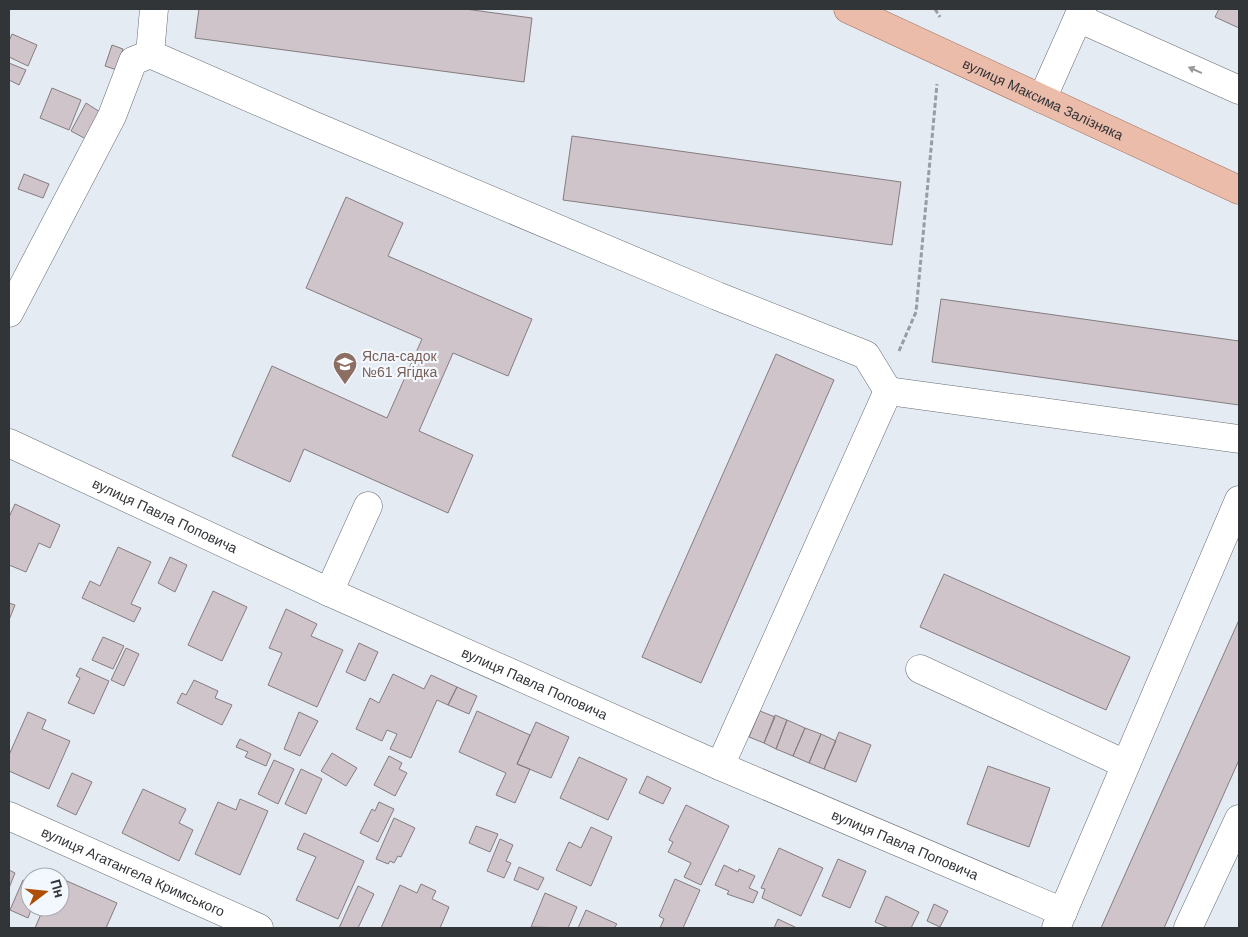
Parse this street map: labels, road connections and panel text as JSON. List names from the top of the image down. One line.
{"streets":{"main road":["вулиця Максима Залізняка"],"street":["вулиця Павла Поповича","вулиця Агатангела Кримського"]},"places":{"school or university":["Ясла-садок №61 Ягідка"]},"north":"right"}
